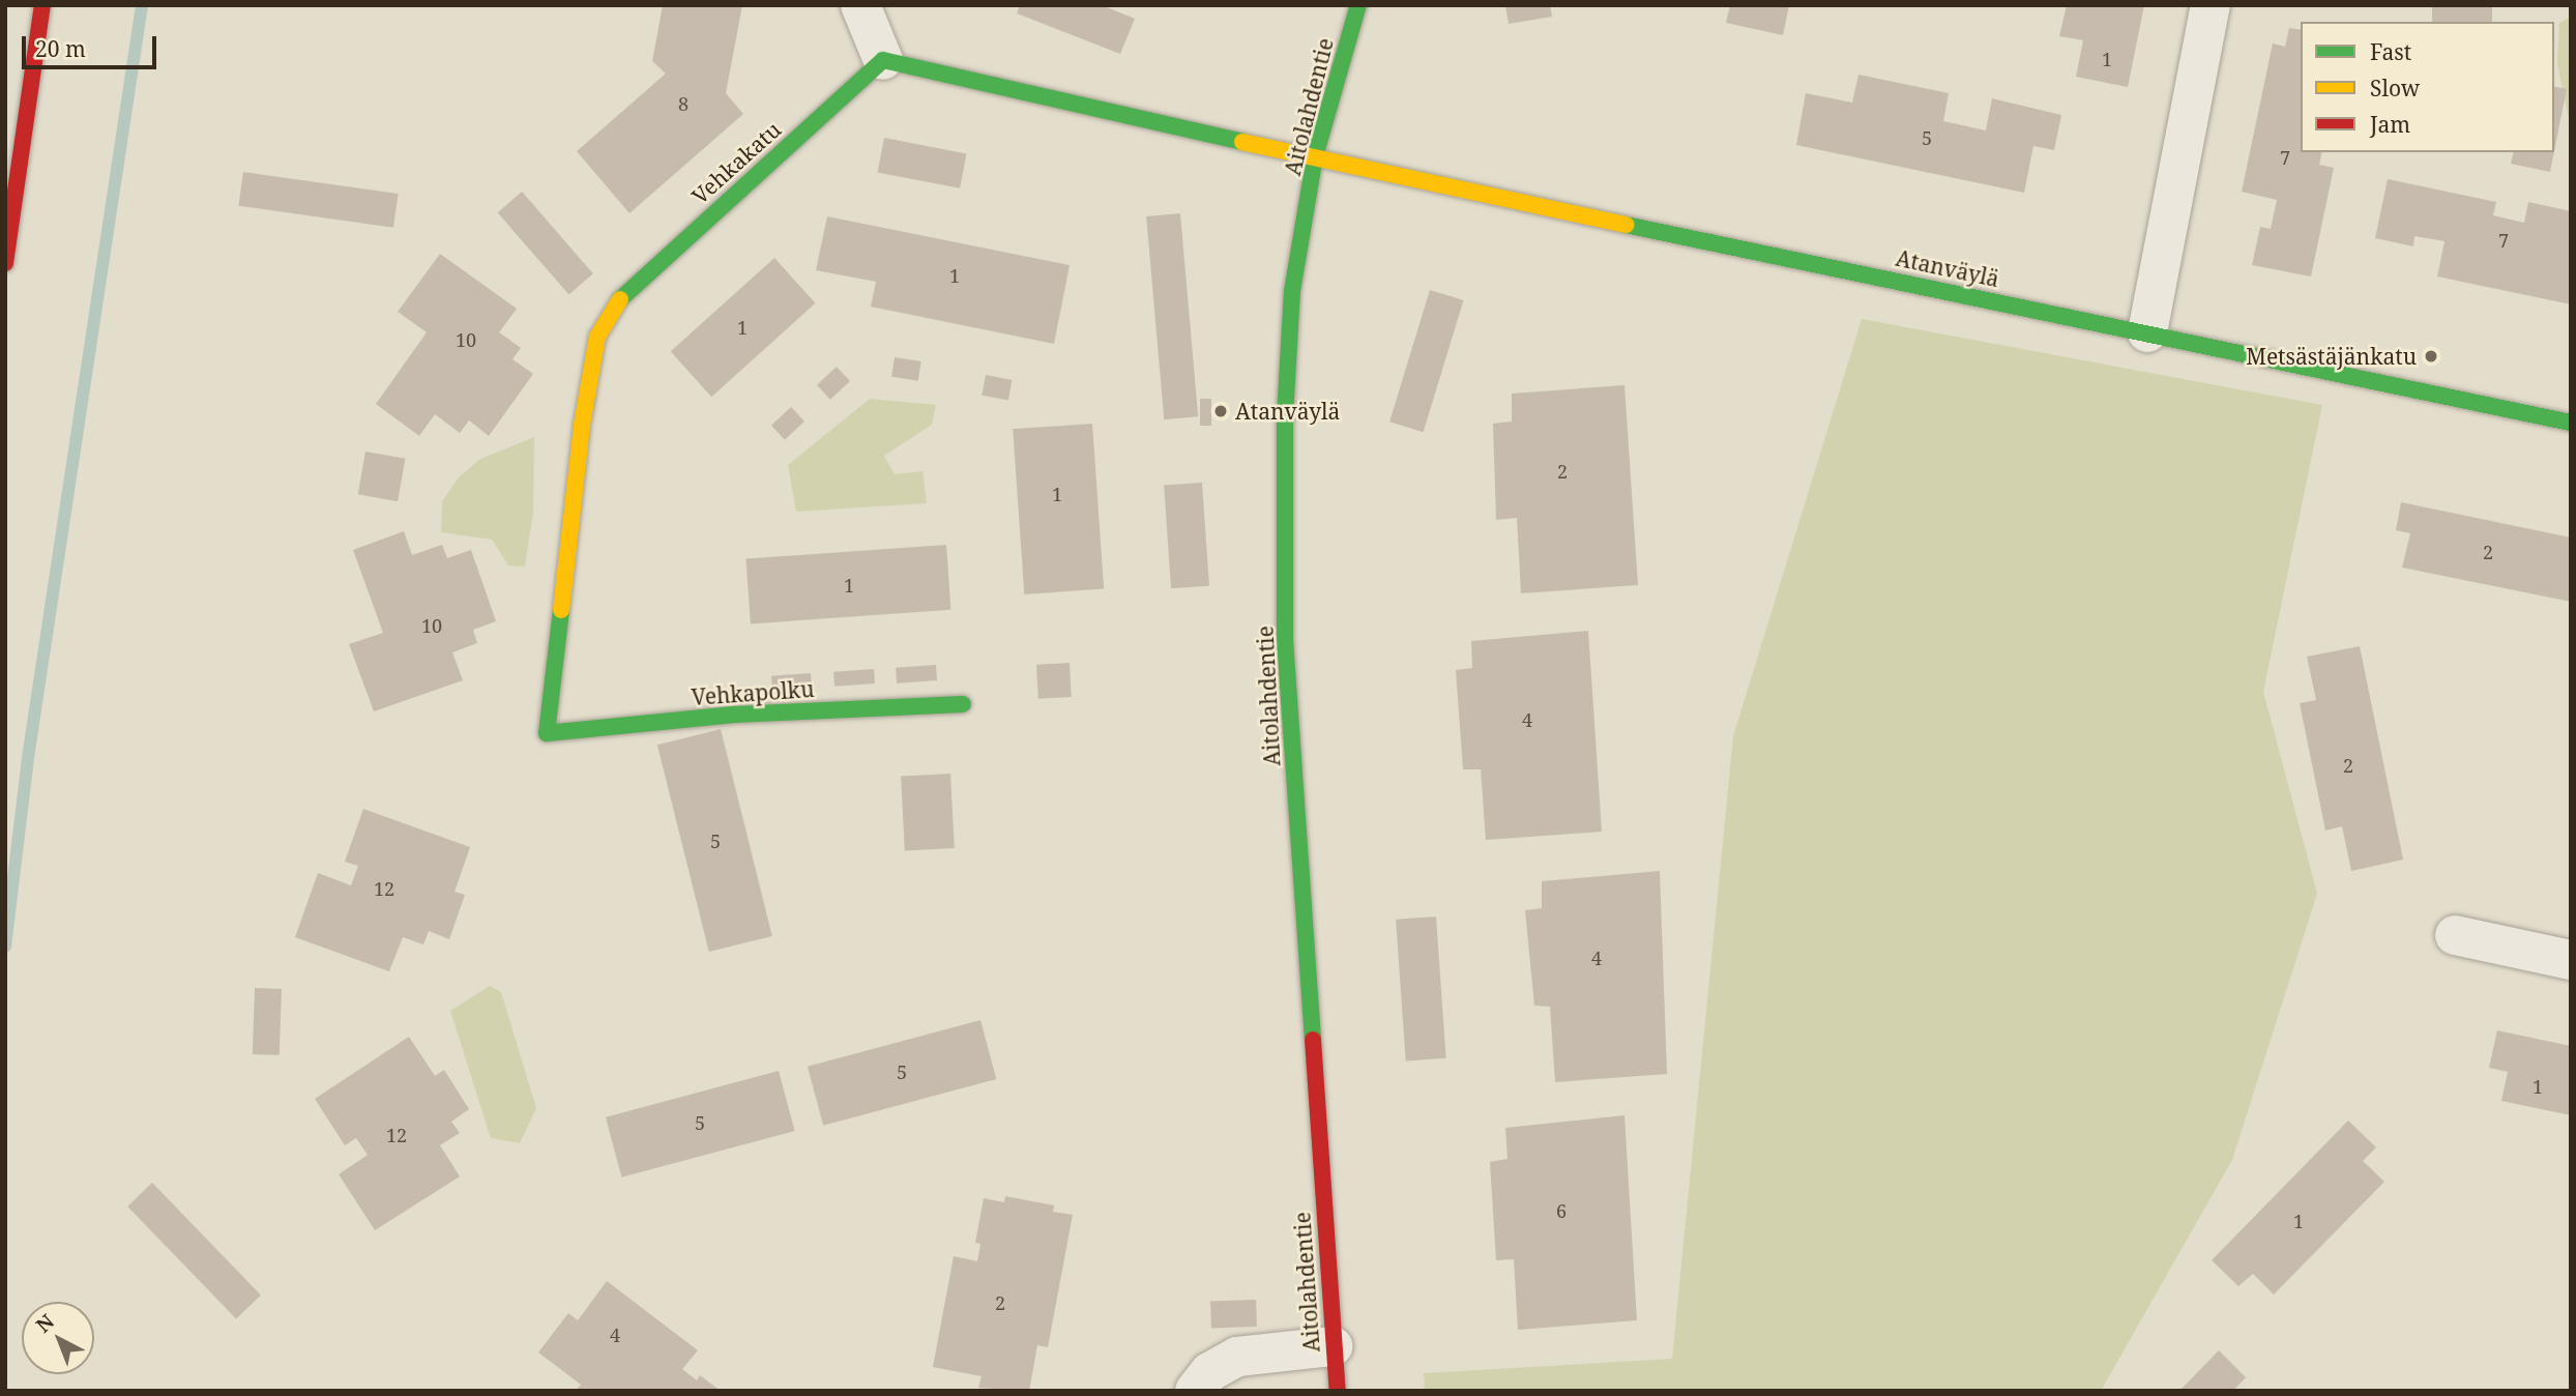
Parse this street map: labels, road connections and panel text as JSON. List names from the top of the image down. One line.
{"streets":{"main road":["Aitolahdentie","Vehkakatu","Atanväylä","Vehkapolku"]},"crossings":[["Aitolahdentie","Atanväylä"],["Vehkakatu","Vehkapolku"]],"places":["Metsästäjänkatu","Atanväylä"],"house_numbers":["1","8","5","7","7","1","1","10","2","1","2","1","10","4","2","5","12","4","5","1","5","12","6","1","2","4"],"legend":["Fast","Slow","Jam"],"scale_bar":"20 m","north":"top left"}
